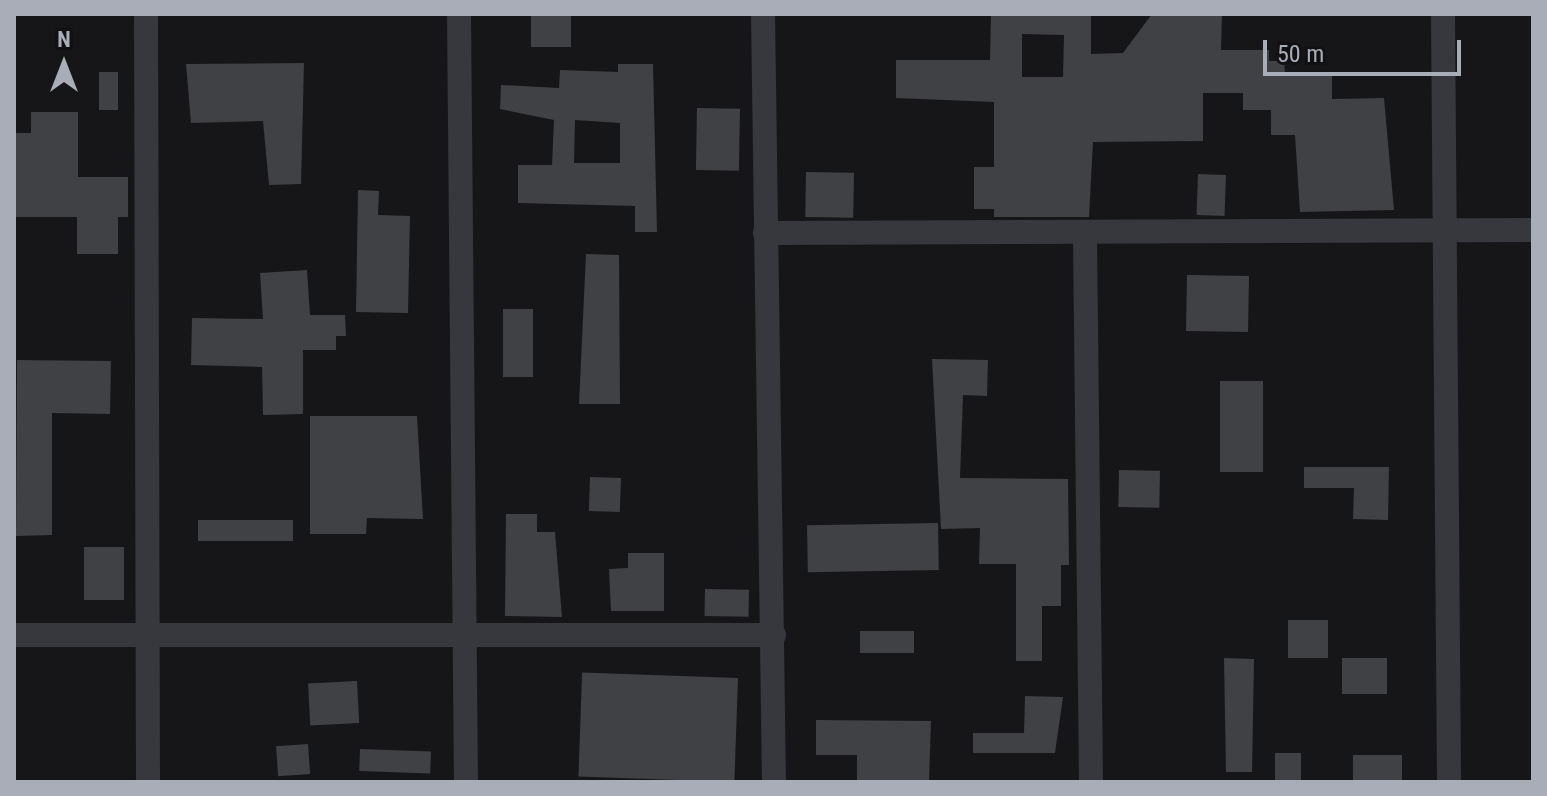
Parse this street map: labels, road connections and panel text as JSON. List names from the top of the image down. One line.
{"scale_bar":"50 m","north":"top"}
